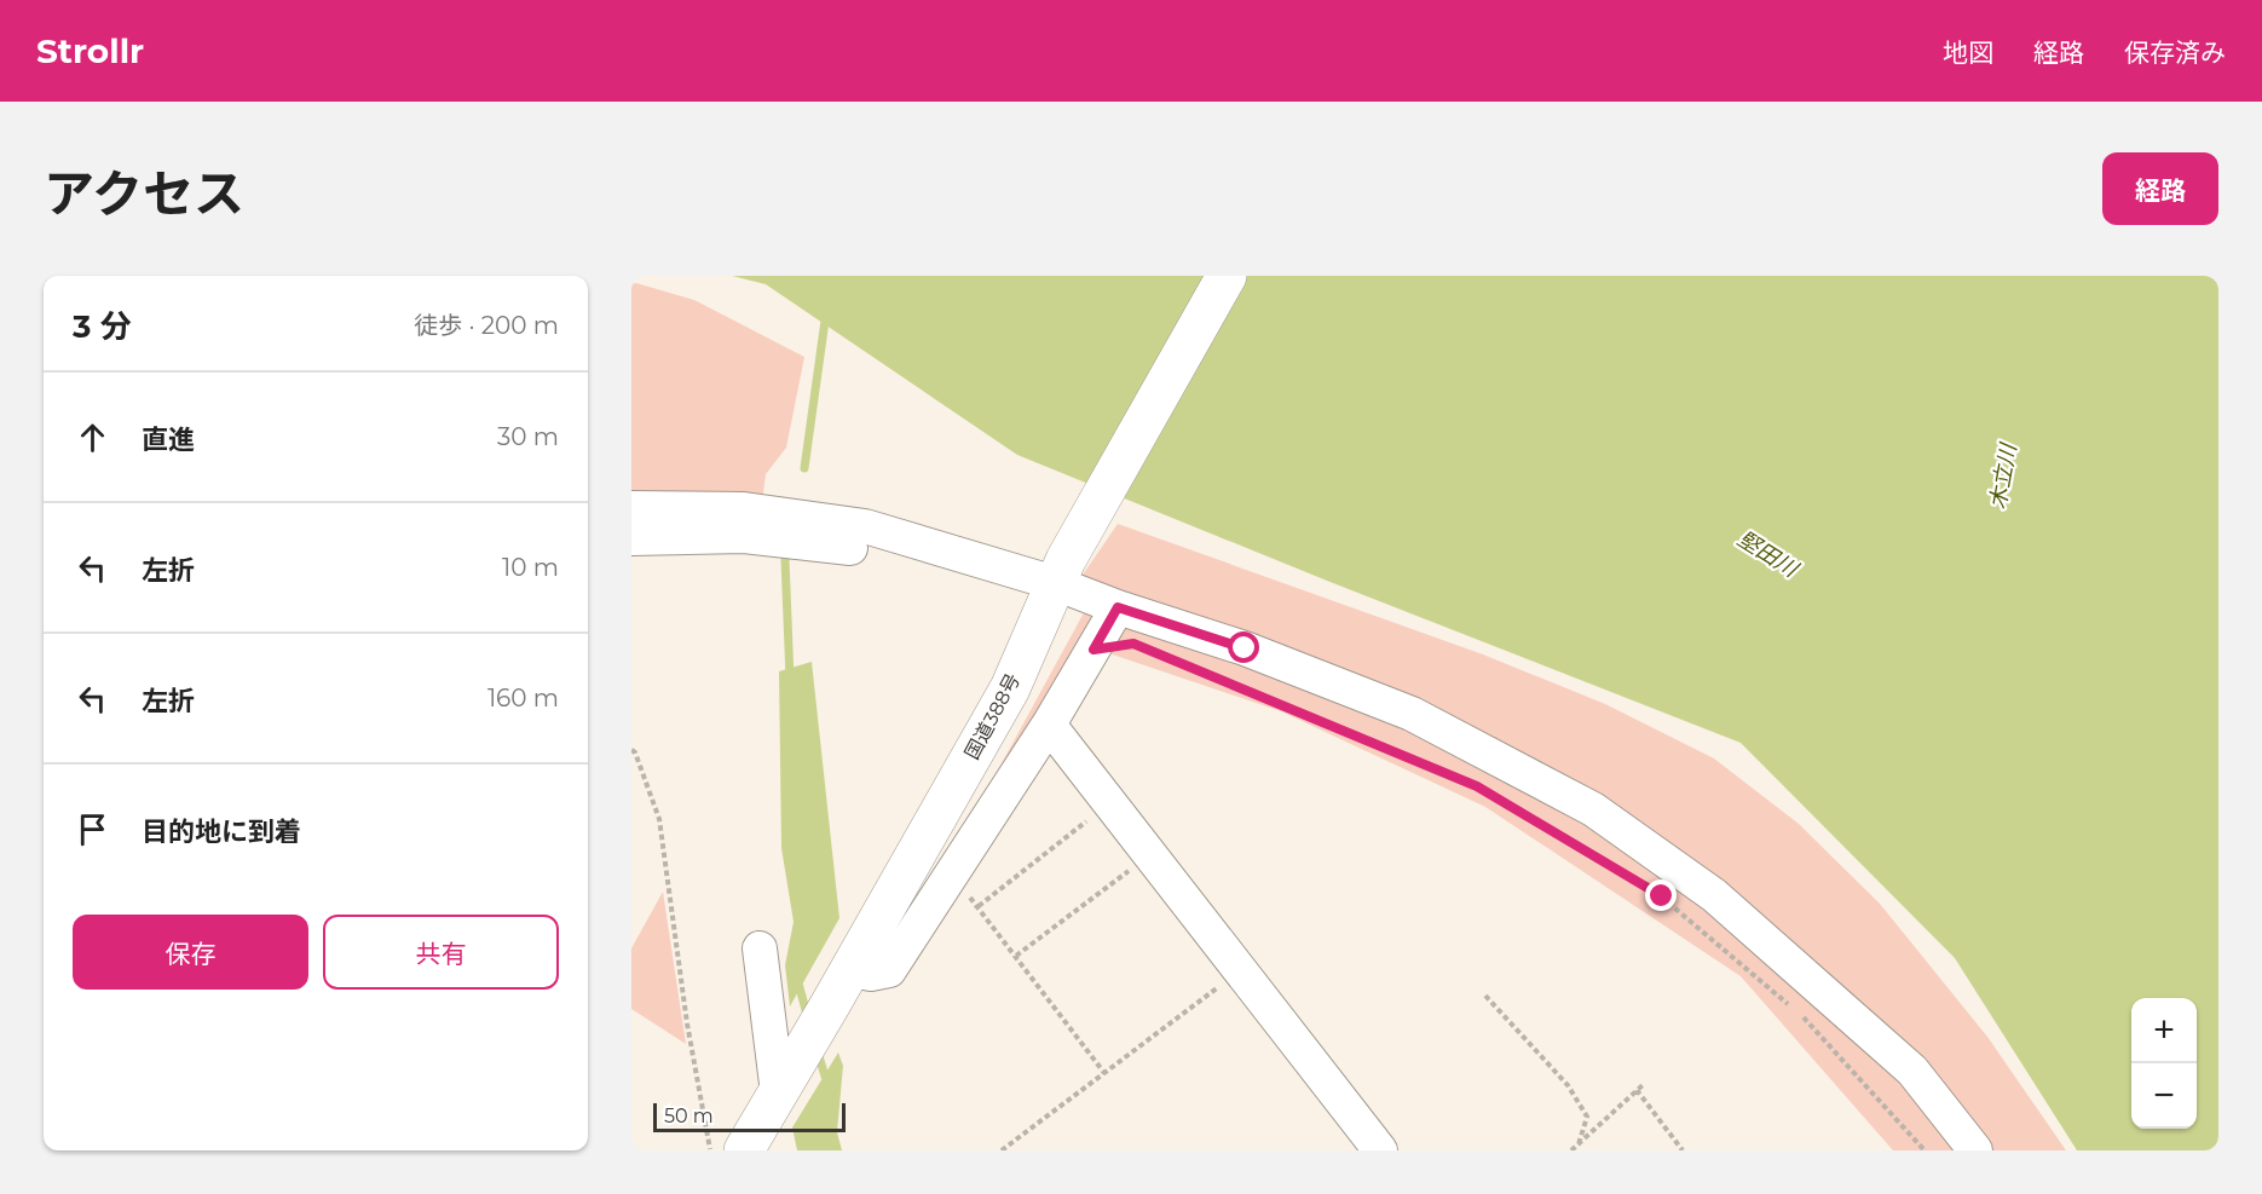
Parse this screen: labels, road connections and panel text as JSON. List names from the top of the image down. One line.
{"streets":{"highway":["国道388号"]},"water":["木立川","堅田川"],"scale_bar":"50 m","page":{"header":"Strollr","nav":["地図","経路","保存済み"],"title":"アクセス","buttons":["経路",["保存","共有"]],"heading":["3 分","徒歩 · 200 m"],"list":[["直進","30 m"],["左折","10 m"],["左折","160 m"],"目的地に到着"],"map_buttons":["+","−"],"scale":"50 m"}}
